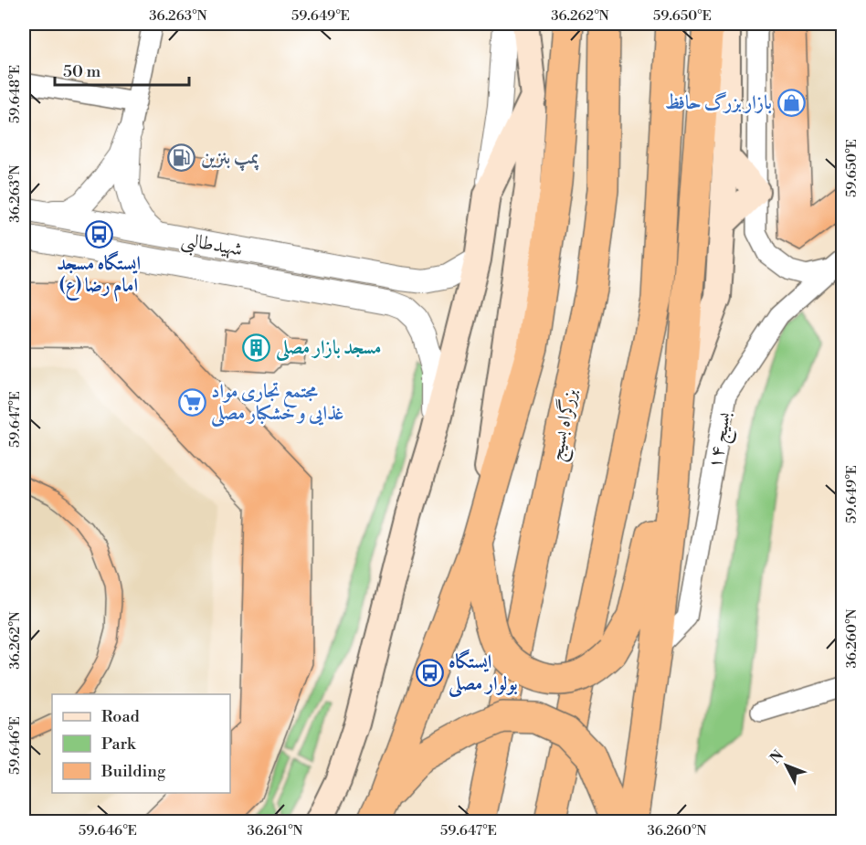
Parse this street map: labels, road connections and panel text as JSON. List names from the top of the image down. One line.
{"streets":{"highway":["بزرگراه بسیج"],"street":["شهیدطالبی","بسیج ۱۴"]},"places":{"shop":["بازار بزرگ حافظ"],"fuel station":["پمپ بنزین"],"bus stop":["ایستگاه مسجد امام رضا (ع)","ایستگاه بولوار مصلی"],"building":["مسجد بازار مصلی"],"supermarket":["مجتمع تجاری مواد غذایی و خشکبار مصلی"]},"legend":["Road","Park","Building"],"scale_bar":"50 m","north":"top left","coordinates":["36.263°N","59.649°E","36.262°N","59.650°E","59.648°E","59.647°E","36.260°N","59.646°E","36.261°N"]}
